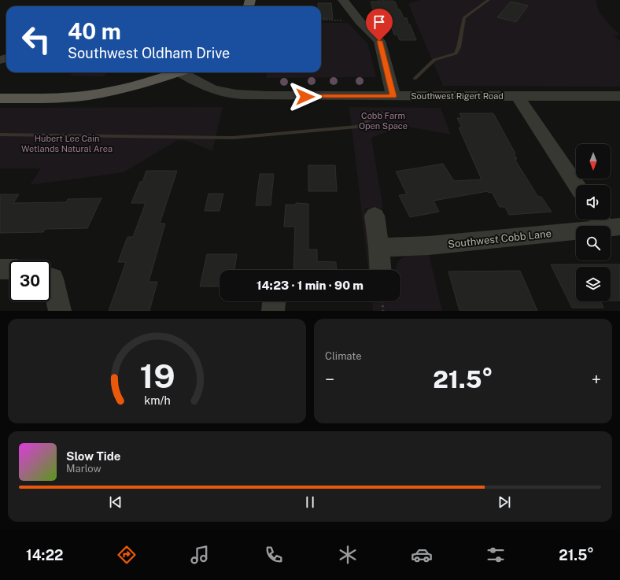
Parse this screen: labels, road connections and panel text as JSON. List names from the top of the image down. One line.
{"streets":{"main road":["Southwest Rigert Road"],"street":["Southwest Cobb Lane"]},"parks":["Cobb Farm Open Space","Hubert Lee Cain Wetlands Natural Area"],"north":"bottom","page":{"turn":["40 m","Southwest Oldham Drive"],"limit":"30","trip":"14:23 · 1 min · 90 m","tile":"Climate","heat":["−","21.5°","+"],"song":["Slow Tide","Marlow"],"tabs":["14:22","21.5°"],"gauge":["19","km/h"]}}
